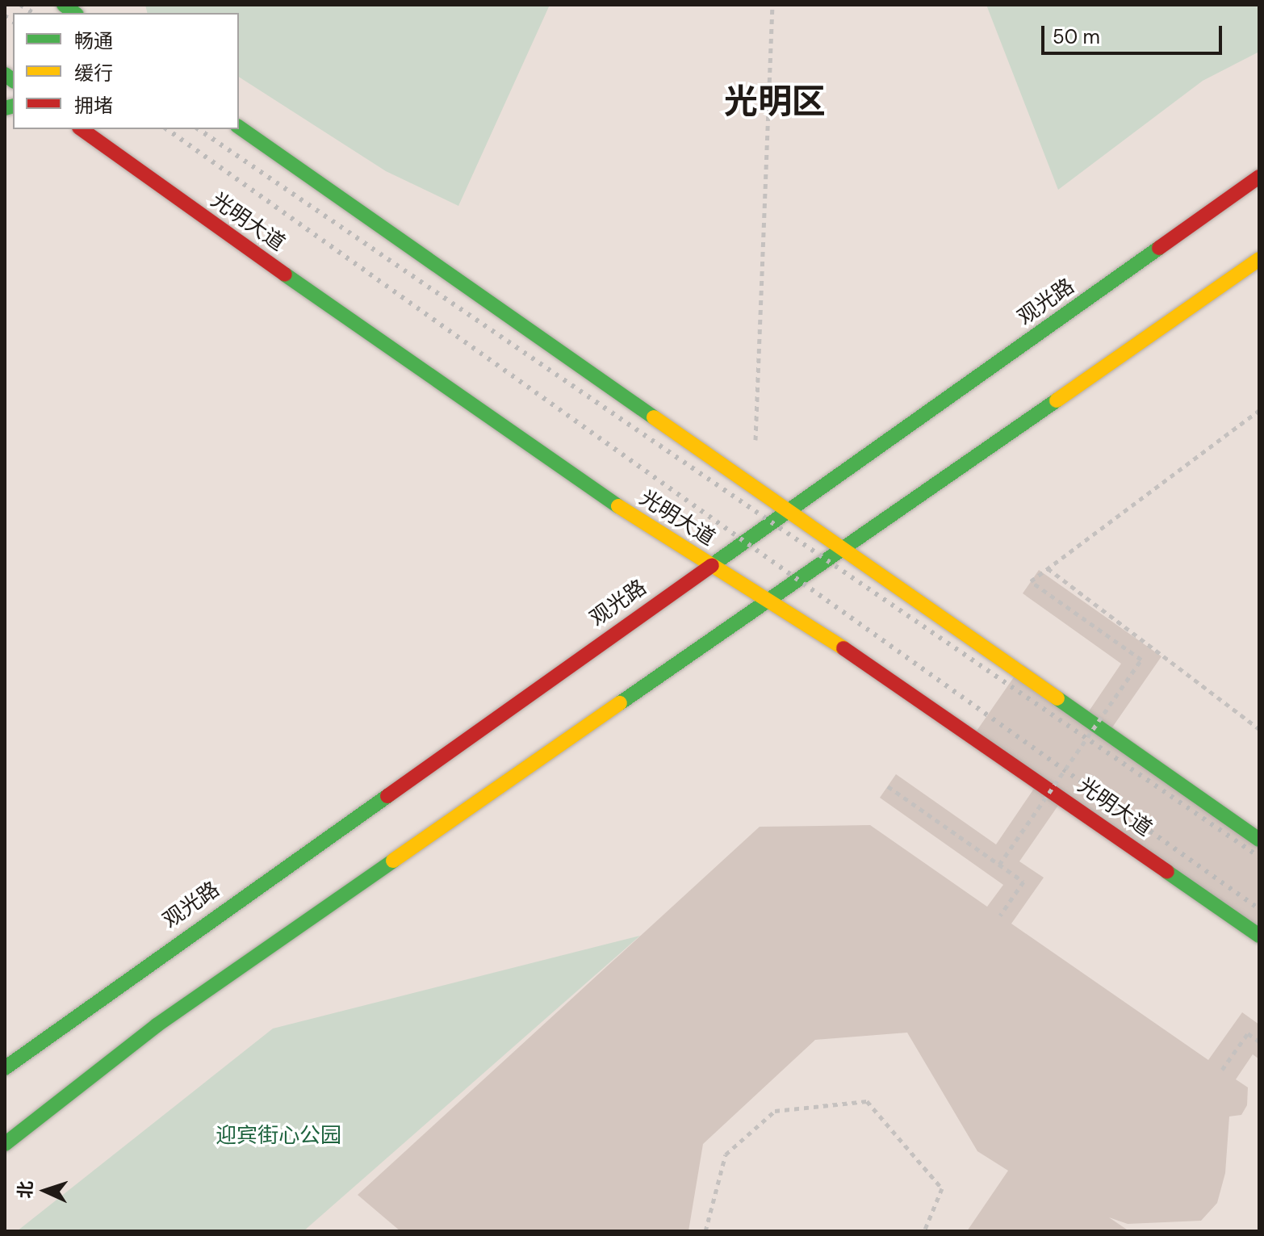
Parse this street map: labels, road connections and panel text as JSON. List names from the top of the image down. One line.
{"streets":{"main road":["光明大道","观光路"]},"crossings":[["光明大道","观光路"]],"districts":["光明区"],"parks":["迎宾街心公园"],"legend":["畅通","缓行","拥堵"],"scale_bar":"50 m","north":"left"}
